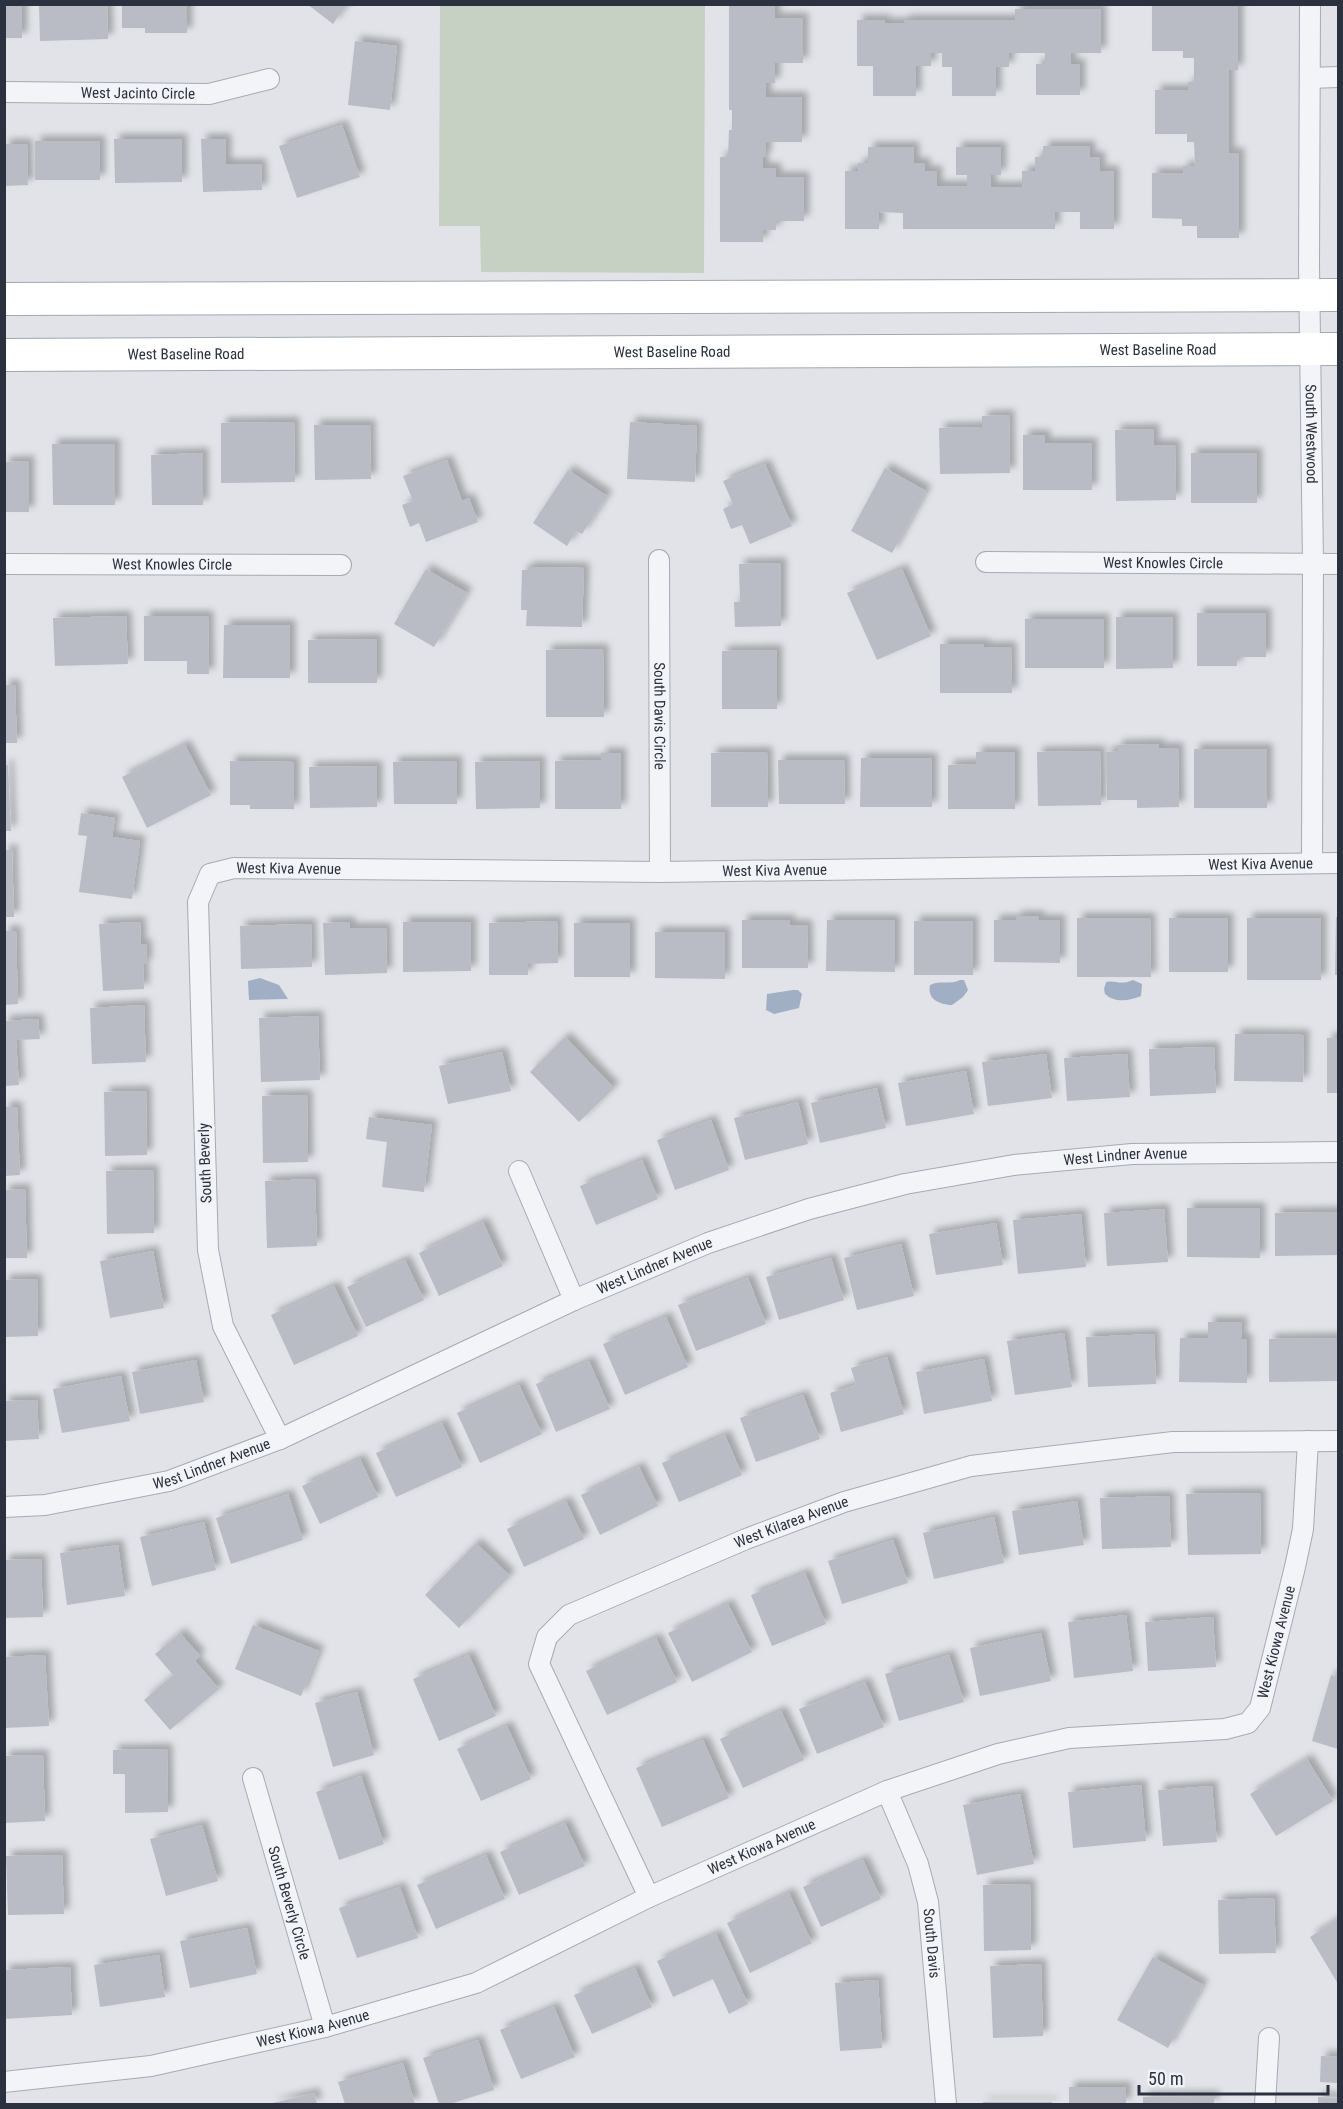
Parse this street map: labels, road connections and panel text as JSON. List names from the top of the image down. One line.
{"streets":{"main road":["West Baseline Road"],"street":["West Jacinto Circle","South Westwood","West Knowles Circle","South Davis Circle","West Kiva Avenue","West Lindner Avenue","South Beverly","West Kilarea Avenue","West Kiowa Avenue","South Beverly Circle","South Davis"]},"crossings":[["West Baseline Road","South Westwood"],["South Westwood","West Knowles Circle"],["South Westwood","West Kiva Avenue"],["South Davis Circle","West Kiva Avenue"],["West Kiva Avenue","South Beverly"],["West Lindner Avenue","South Beverly"],["West Kilarea Avenue","West Kiowa Avenue"],["West Kiowa Avenue","South Beverly Circle"],["West Kiowa Avenue","South Davis"]],"scale_bar":"50 m"}
